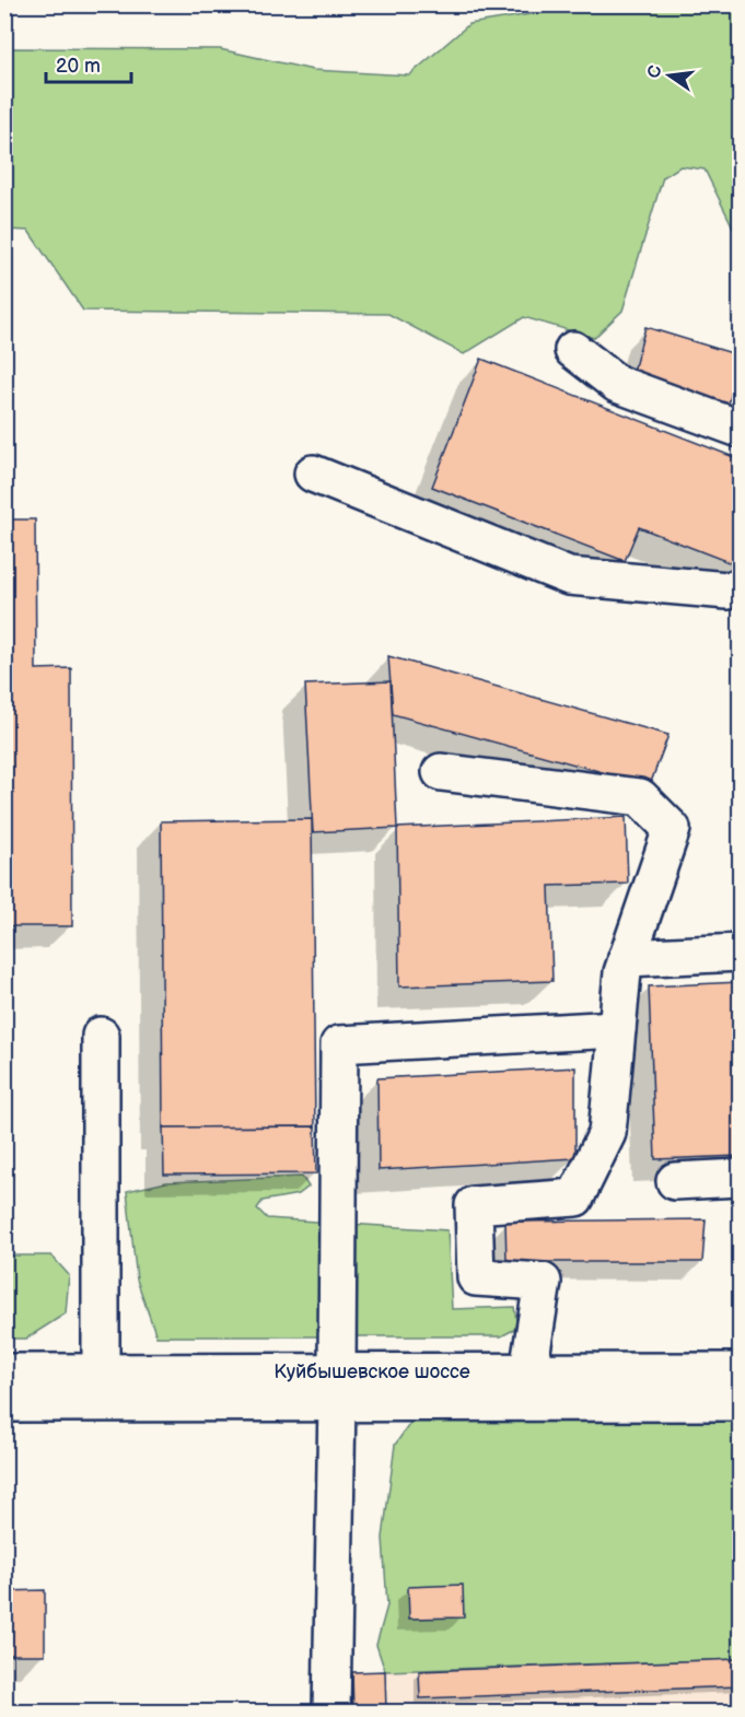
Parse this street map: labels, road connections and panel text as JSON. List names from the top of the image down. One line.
{"streets":{"main road":["Куйбышевское шоссе"]},"scale_bar":"20 m","north":"left"}
